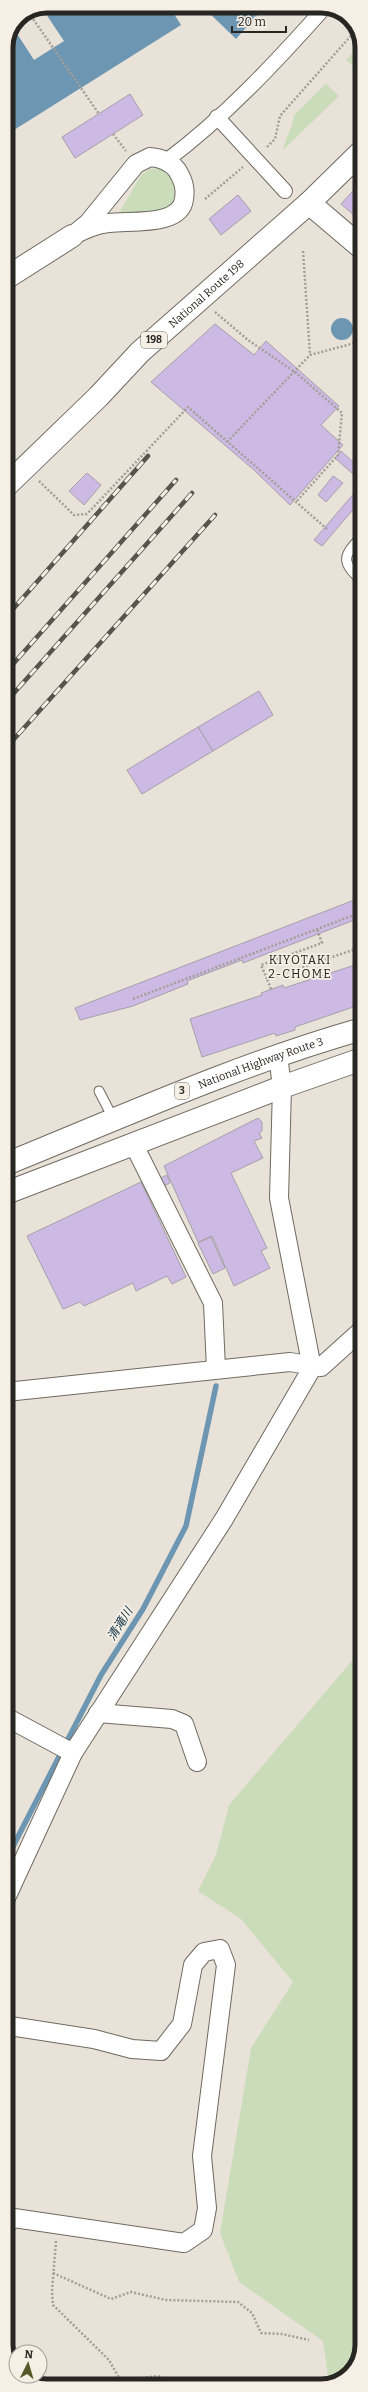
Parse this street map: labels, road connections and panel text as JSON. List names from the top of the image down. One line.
{"streets":{"main road":["National Route 198","198","National Highway Route 3","3"]},"districts":["KIYOTAKI 2-CHOME"],"water":["清滝川"],"scale_bar":"20 m","north":"top"}
